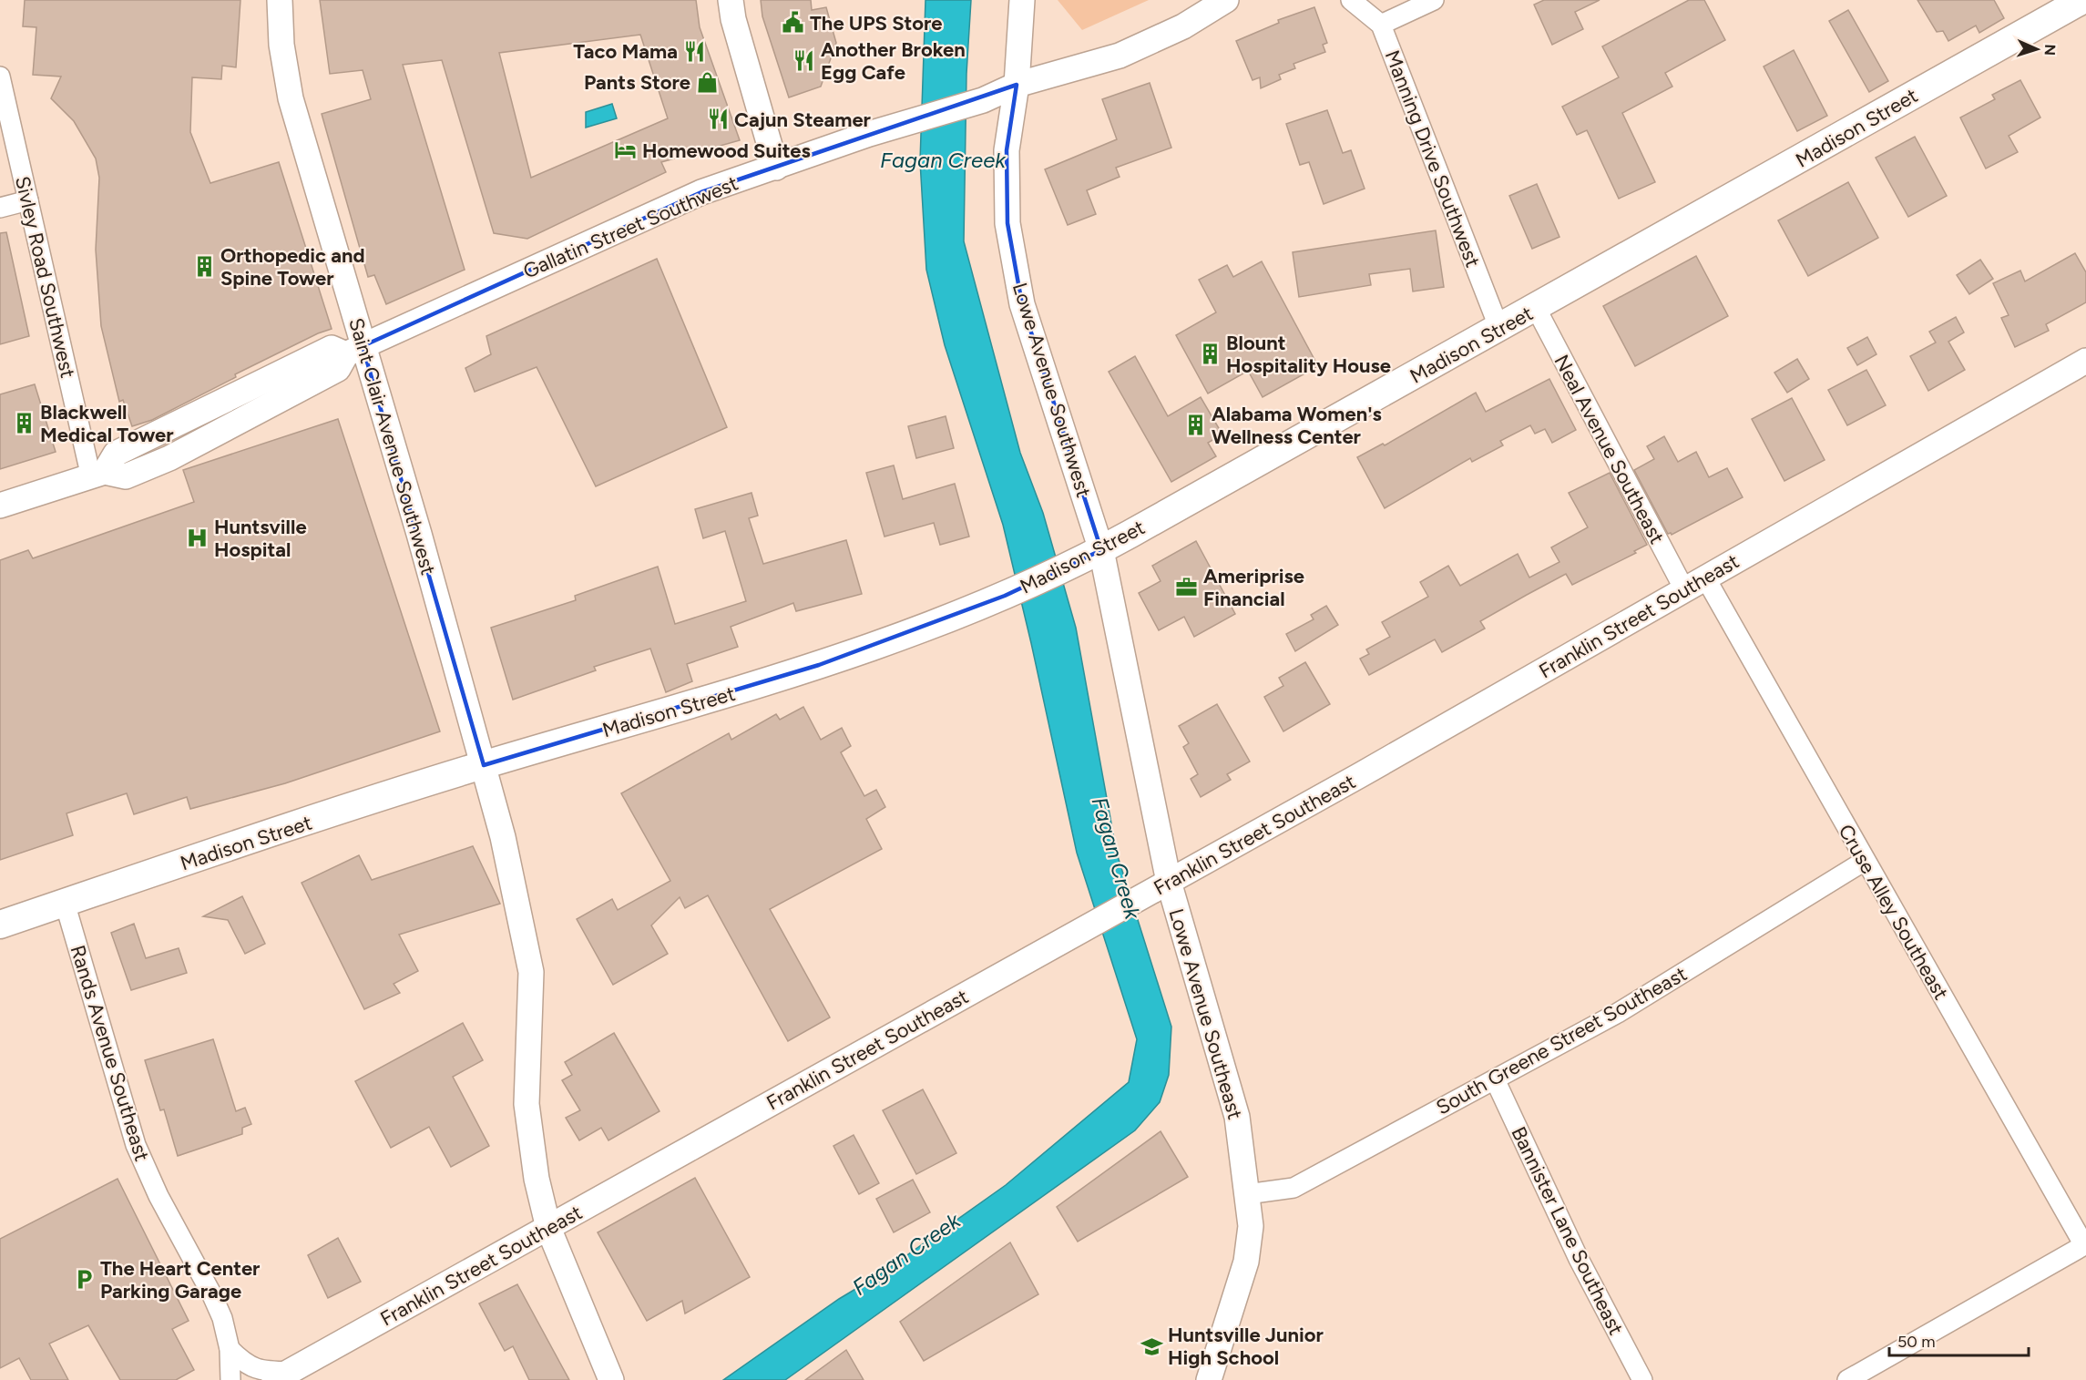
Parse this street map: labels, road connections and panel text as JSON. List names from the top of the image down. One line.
{"streets":{"main road":["Madison Street"],"street":["Manning Drive Southwest","Gallatin Street Southwest","Sivley Road Southwest","Lowe Avenue Southwest","Saint Clair Avenue Southwest","Neal Avenue Southeast","Franklin Street Southeast","Cruse Alley Southeast","Lowe Avenue Southeast","South Greene Street Southeast","Rands Avenue Southeast","Bannister Lane Southeast"]},"crossings":[["Madison Street","Manning Drive Southwest"],["Madison Street","Lowe Avenue Southwest"],["Madison Street","Saint Clair Avenue Southwest"],["Madison Street","Neal Avenue Southeast"],["Madison Street","Lowe Avenue Southeast"],["Madison Street","Rands Avenue Southeast"],["Gallatin Street Southwest","Sivley Road Southwest"],["Gallatin Street Southwest","Lowe Avenue Southwest"],["Gallatin Street Southwest","Saint Clair Avenue Southwest"],["Lowe Avenue Southwest","Lowe Avenue Southeast"],["Saint Clair Avenue Southwest","Franklin Street Southeast"],["Neal Avenue Southeast","Franklin Street Southeast"],["Franklin Street Southeast","Cruse Alley Southeast"],["Franklin Street Southeast","Lowe Avenue Southeast"],["Cruse Alley Southeast","South Greene Street Southeast"],["Lowe Avenue Southeast","South Greene Street Southeast"],["South Greene Street Southeast","Bannister Lane Southeast"]],"water":["Fagan Creek"],"places":{"public building":["The UPS Store"],"restaurant":["Taco Mama","Another Broken Egg Cafe","Cajun Steamer"],"shop":["Pants Store"],"hotel":["Homewood Suites"],"building":["Orthopedic and Spine Tower","Blount Hospitality House","Blackwell Medical Tower","Alabama Women's Wellness Center"],"hospital":["Huntsville Hospital"],"office":["Ameriprise Financial"],"parking":["The Heart Center Parking Garage"],"school or university":["Huntsville Junior High School"]},"scale_bar":"50 m","north":"right"}
